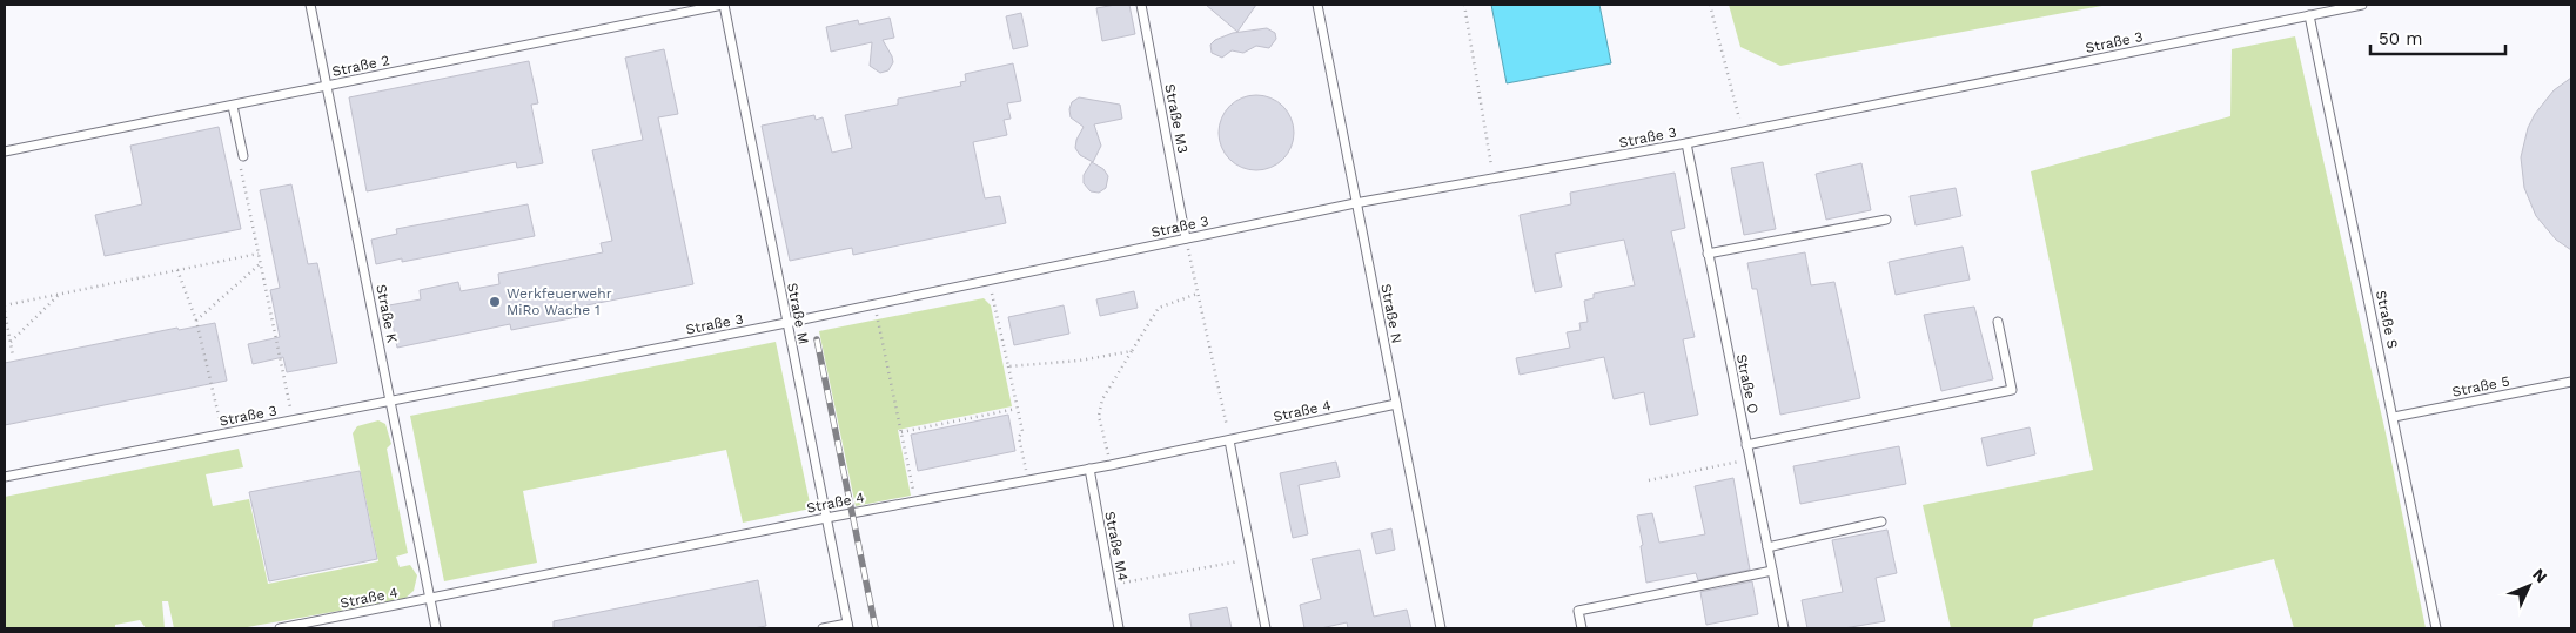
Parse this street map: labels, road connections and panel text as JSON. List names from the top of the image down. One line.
{"streets":{"lane":["Straße 3","Straße 2","Straße M3","Straße K","Straße M","Straße N","Straße S","Straße O","Straße 5","Straße 4","Straße M4"]},"crossings":[["Straße 3","Straße M3"],["Straße 3","Straße K"],["Straße 3","Straße M"],["Straße 3","Straße N"],["Straße 3","Straße S"],["Straße 3","Straße O"],["Straße 2","Straße K"],["Straße 2","Straße M"],["Straße K","Straße 4"],["Straße M","Straße 4"],["Straße N","Straße 4"],["Straße S","Straße 5"],["Straße 4","Straße M4"]],"places":["Werkfeuerwehr MiRo Wache 1"],"scale_bar":"50 m","north":"top right"}
